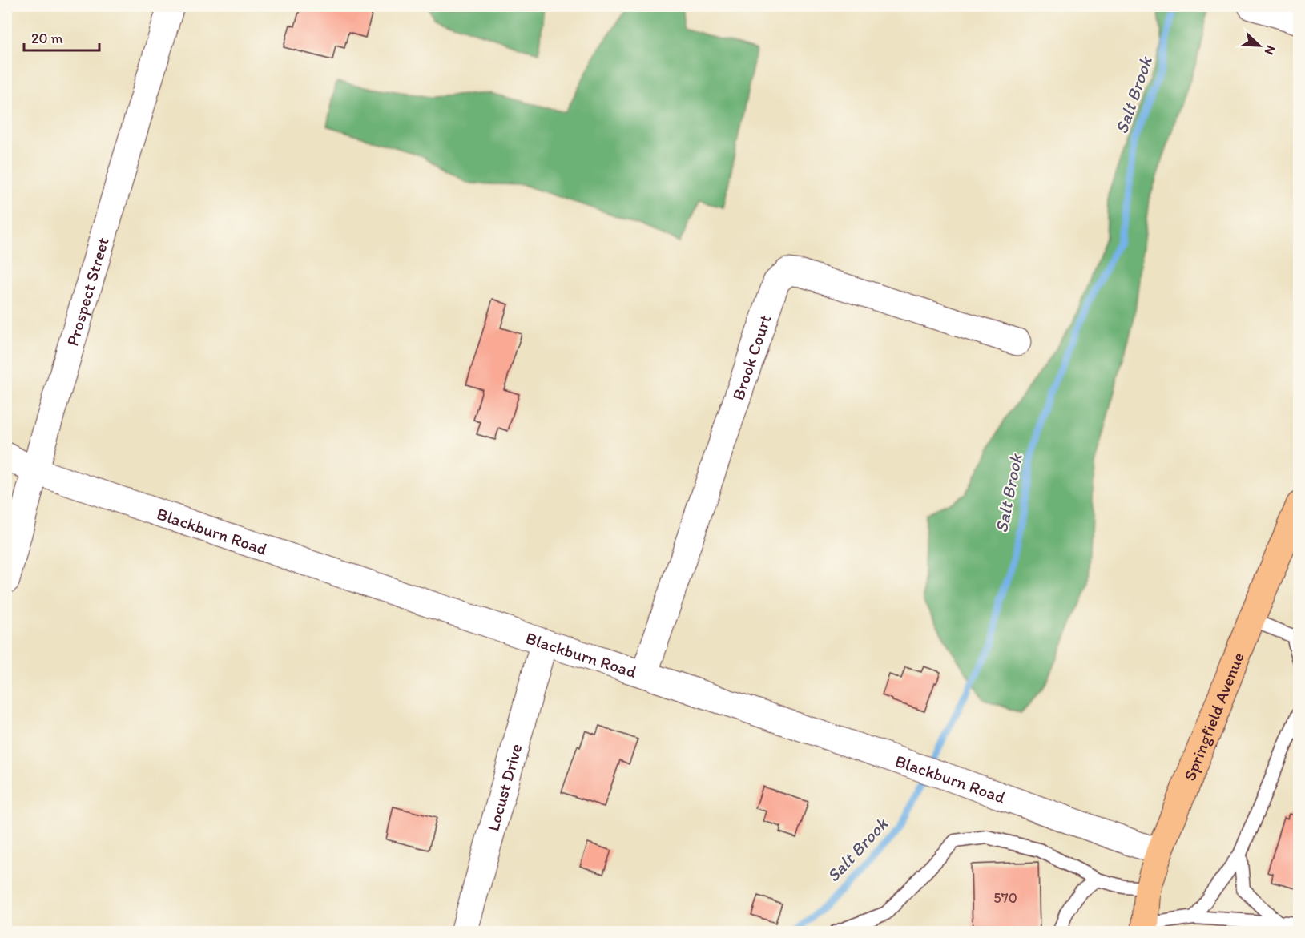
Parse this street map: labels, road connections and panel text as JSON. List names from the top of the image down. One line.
{"streets":{"main road":["Springfield Avenue"],"street":["Prospect Street","Brook Court","Blackburn Road","Locust Drive"]},"crossings":[["Prospect Street","Blackburn Road"],["Brook Court","Blackburn Road"],["Blackburn Road","Springfield Avenue"],["Blackburn Road","Locust Drive"]],"water":["Salt Brook"],"house_numbers":["570"],"scale_bar":"20 m","north":"bottom right"}
